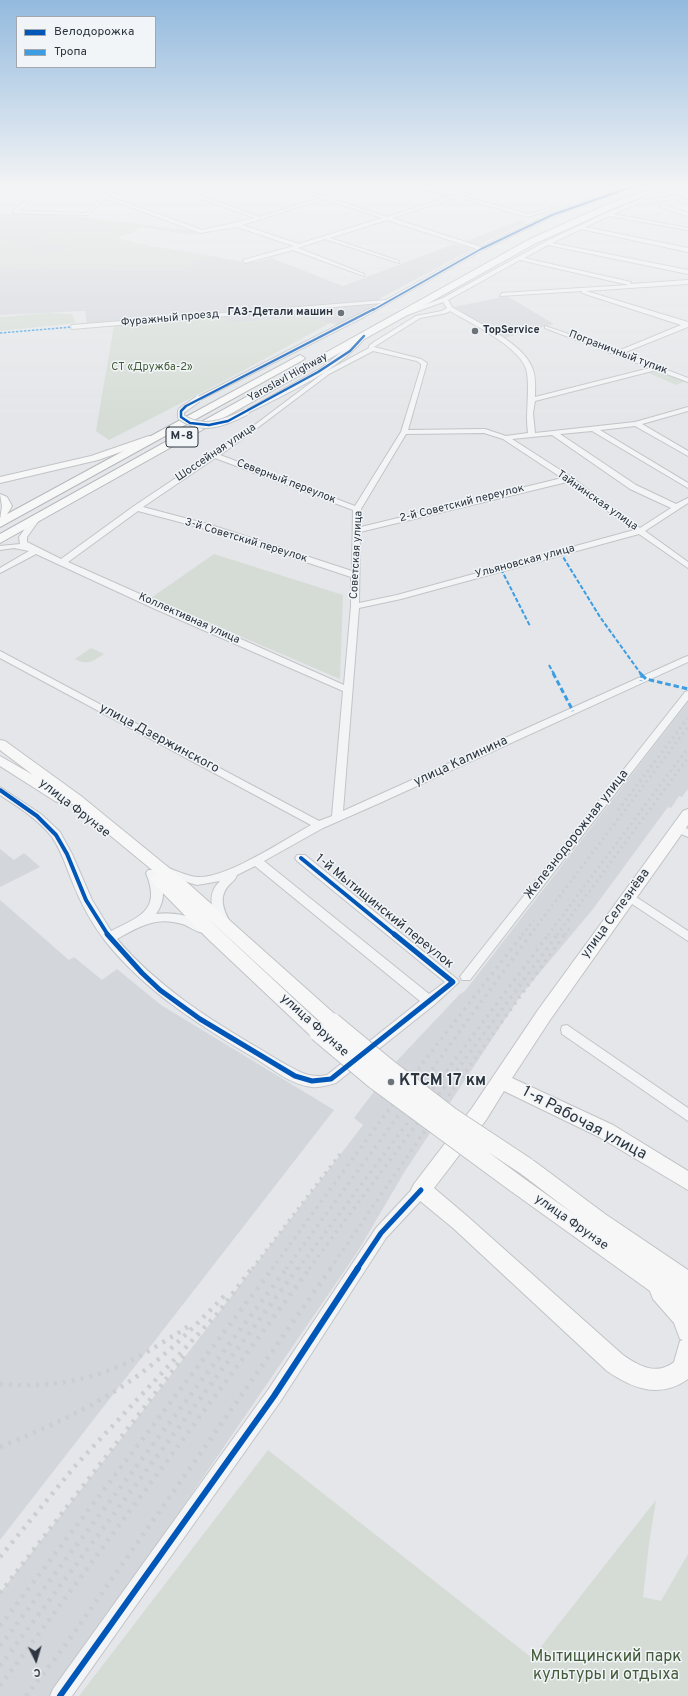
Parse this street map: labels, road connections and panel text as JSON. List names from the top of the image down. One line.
{"streets":{"highway":["Yaroslavl Highway","М-8"],"main road":["улица Фрунзе","улица Селезнёва","1-я Рабочая улица"],"street":["Фуражный проезд","Пограничный тупик","Шоссейная улица","Северный переулок","Тайнинская улица","2-й Советский переулок","3-й Советский переулок","Советская улица","Ульяновская улица","Коллективная улица","улица Дзержинского","улица Калинина","Железнодорожная улица","1-й Мытищинский переулок"]},"crossings":[["Шоссейная улица","Северный переулок"],["Шоссейная улица","3-й Советский переулок"],["Шоссейная улица","Советская улица"],["Шоссейная улица","Коллективная улица"],["Северный переулок","Советская улица"],["Тайнинская улица","2-й Советский переулок"],["Тайнинская улица","Советская улица"],["Тайнинская улица","Ульяновская улица"],["2-й Советский переулок","Советская улица"],["3-й Советский переулок","Советская улица"],["Советская улица","Ульяновская улица"],["Советская улица","Коллективная улица"],["Советская улица","улица Калинина"],["улица Дзержинского","улица Калинина"],["улица Селезнёва","1-я Рабочая улица"]],"parks":["СТ «Дружба-2»","Мытищинский парк культуры и отдыха"],"places":["ГАЗ-Детали машин","TopService","КТСМ 17 км"],"legend":["Велодорожка","Тропа"],"north":"bottom"}
